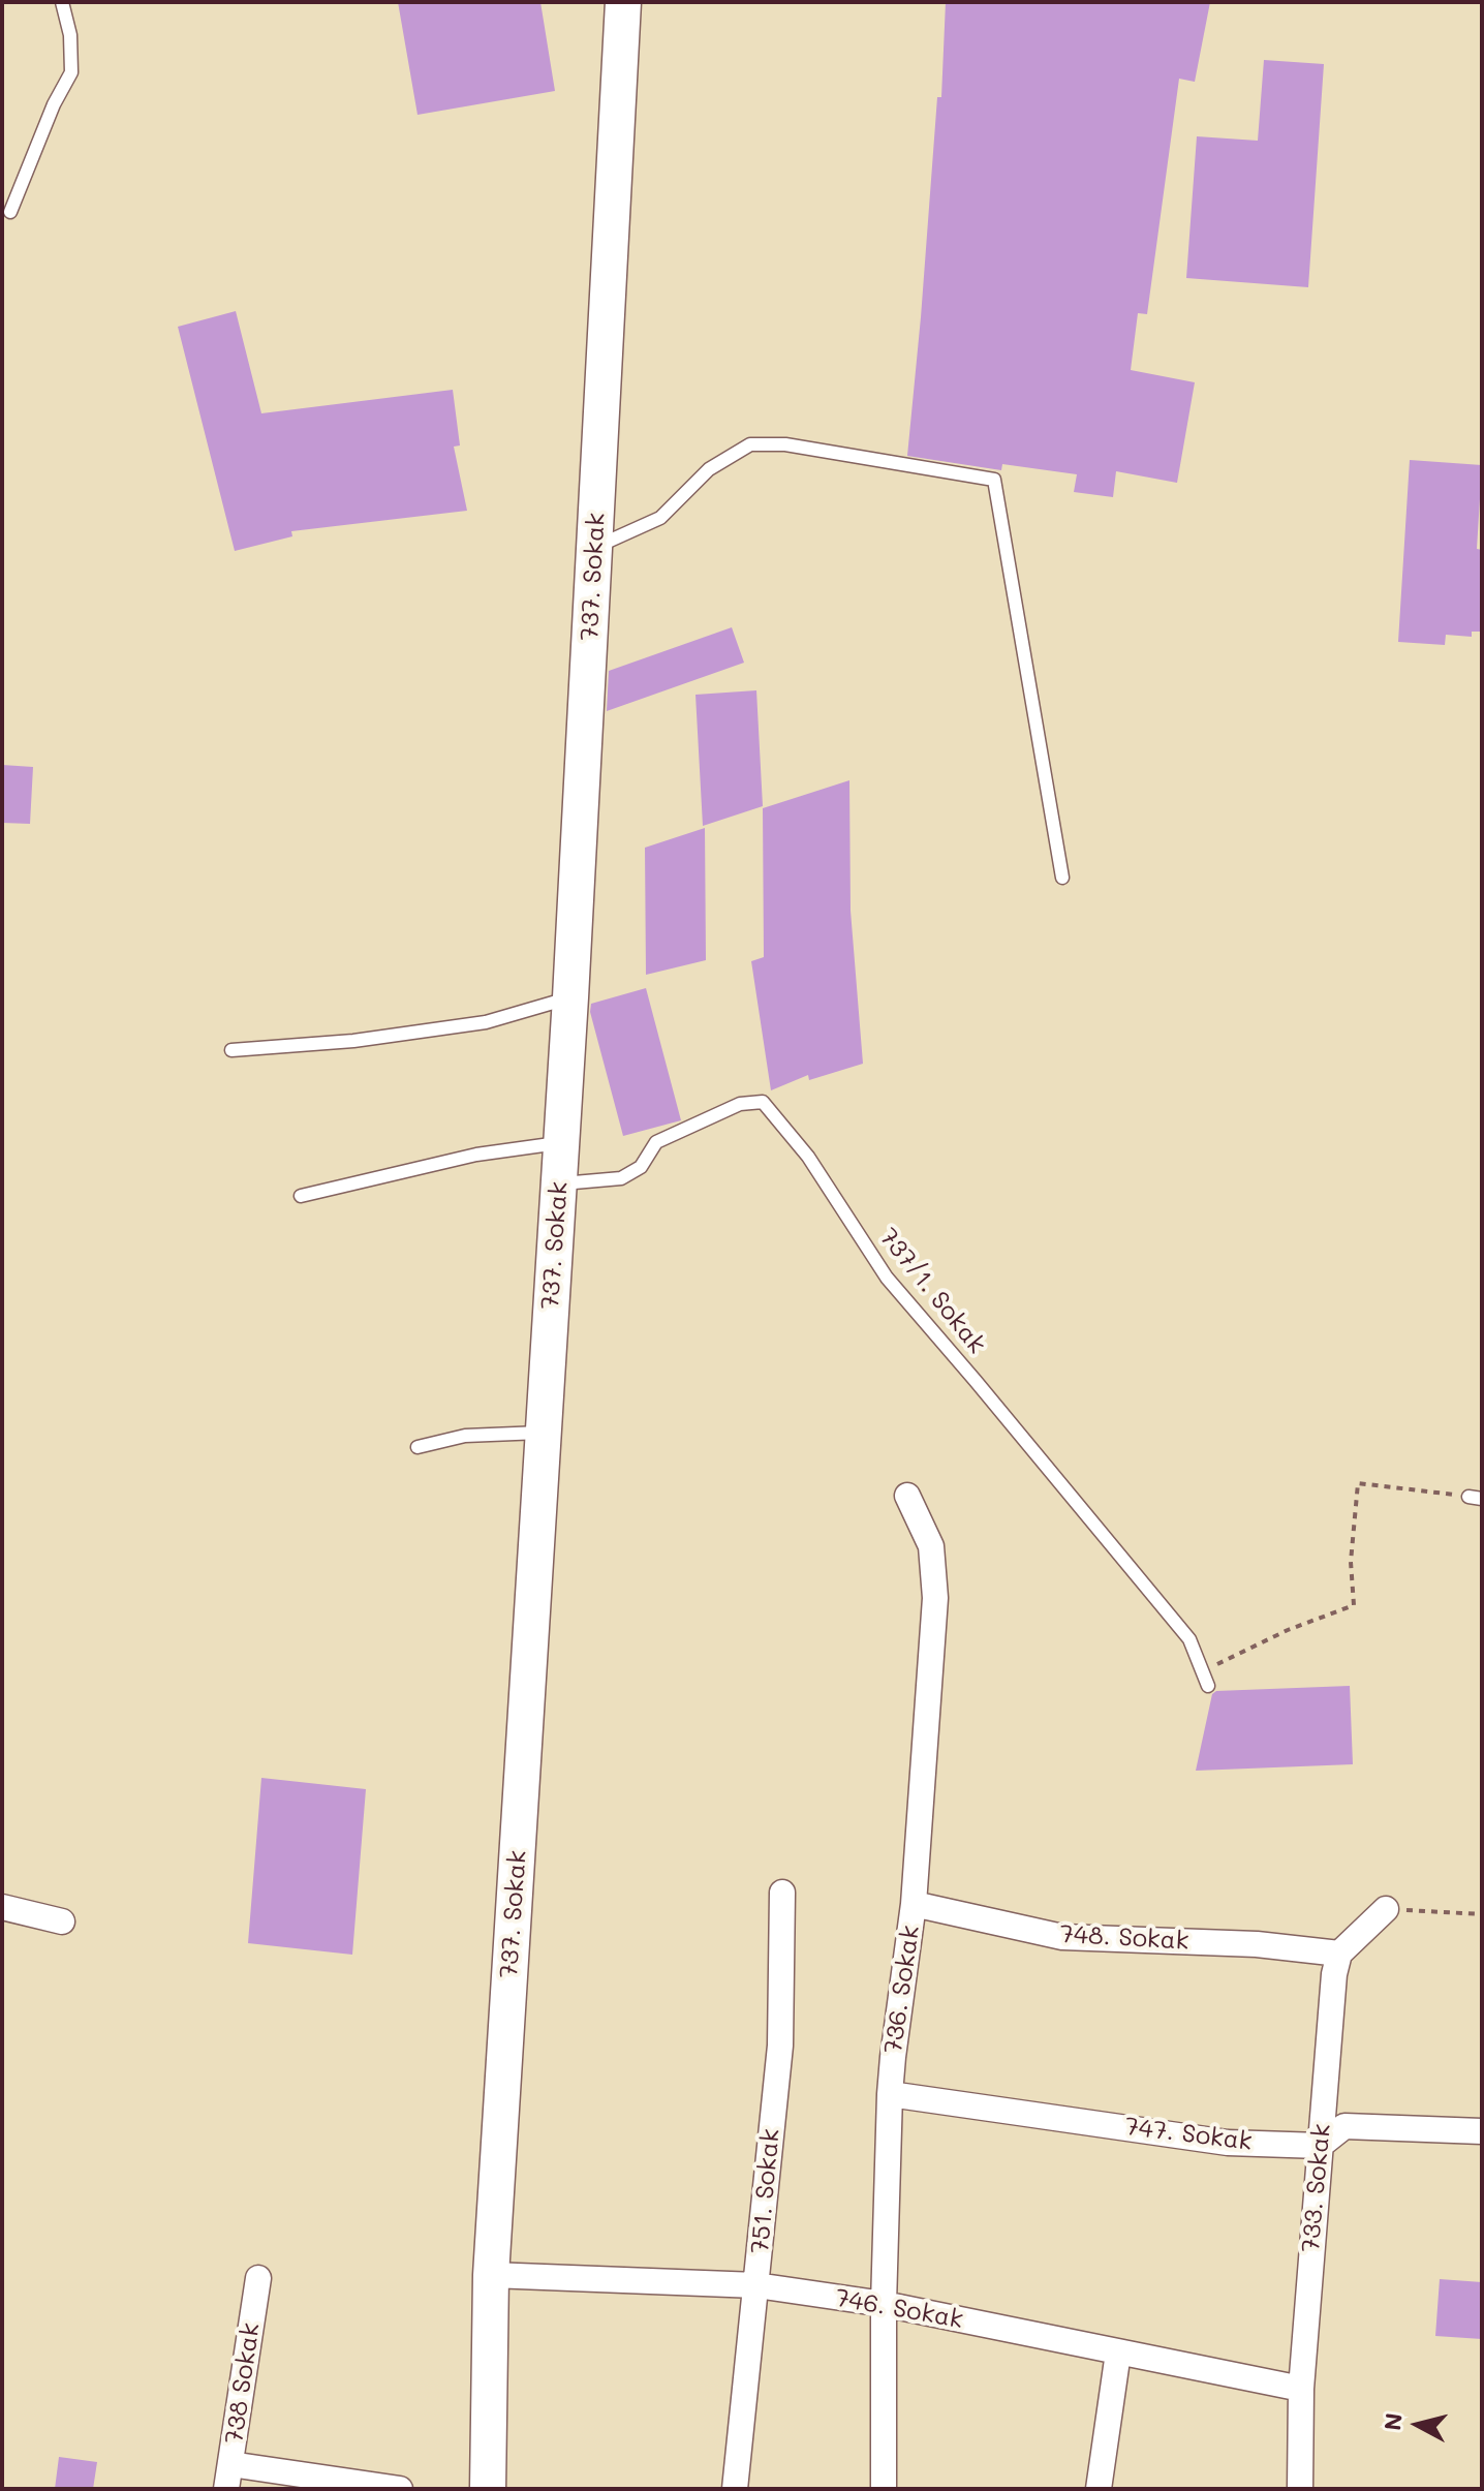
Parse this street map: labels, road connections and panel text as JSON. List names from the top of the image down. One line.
{"streets":{"street":["737. Sokak","748. Sokak","736. Sokak","747. Sokak","733. Sokak","751. Sokak","746. Sokak","738 Sokak"],"lane":["737/1. Sokak"]},"crossings":[["737. Sokak","737/1. Sokak"],["737. Sokak","746. Sokak"],["748. Sokak","736. Sokak"],["748. Sokak","733. Sokak"],["736. Sokak","747. Sokak"],["736. Sokak","746. Sokak"],["747. Sokak","733. Sokak"],["733. Sokak","746. Sokak"],["751. Sokak","746. Sokak"]],"north":"left"}
